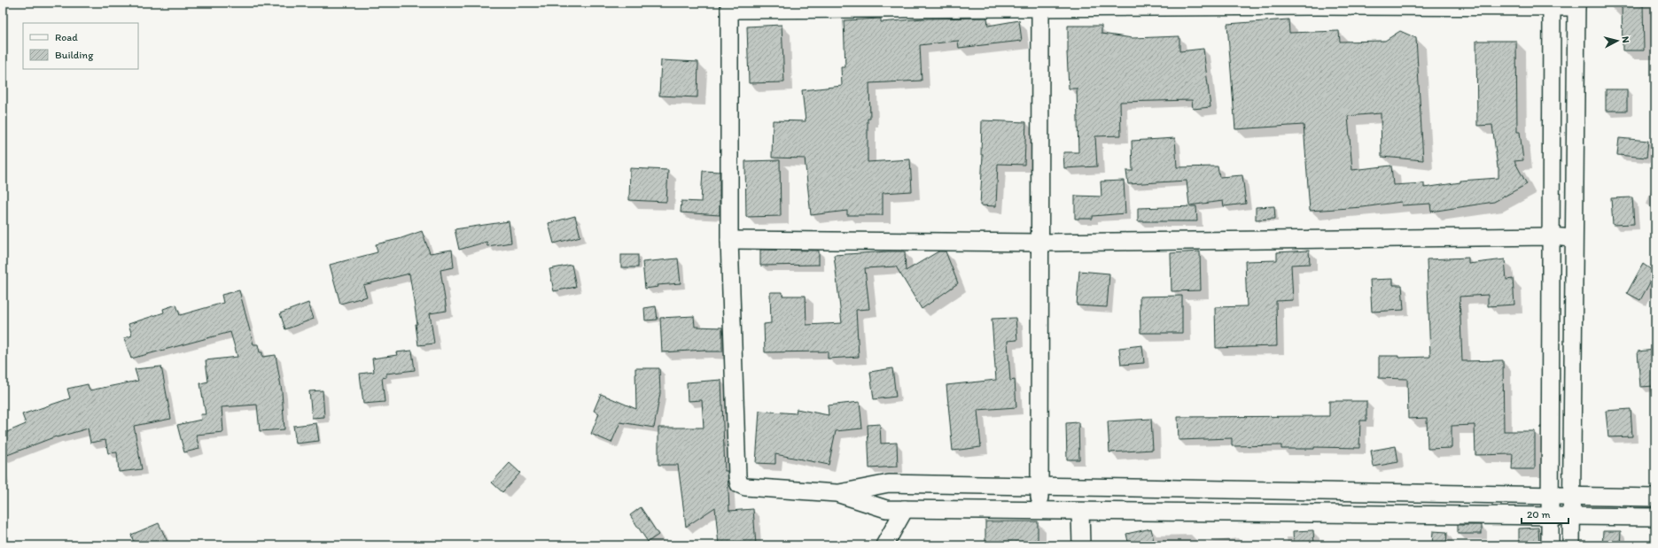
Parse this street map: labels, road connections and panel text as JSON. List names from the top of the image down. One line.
{"legend":["Road","Building"],"scale_bar":"20 m","north":"right"}
